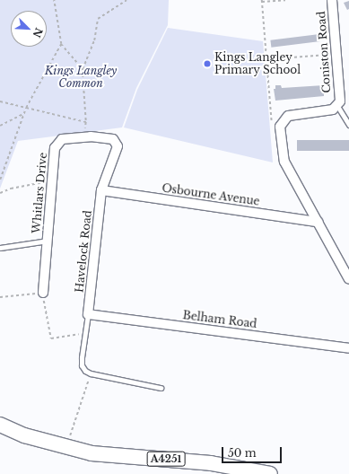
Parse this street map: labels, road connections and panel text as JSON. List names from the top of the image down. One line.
{"streets":{"main road":["A4251"],"street":["Coniston Road","Whitlars Drive","Osbourne Avenue","Havelock Road","Belham Road"]},"crossings":[["Whitlars Drive","Osbourne Avenue"],["Whitlars Drive","Havelock Road"],["Osbourne Avenue","Havelock Road"],["Havelock Road","Belham Road"]],"parks":["Kings Langley Common"],"places":["Kings Langley Primary School"],"scale_bar":"50 m","north":"bottom right"}
